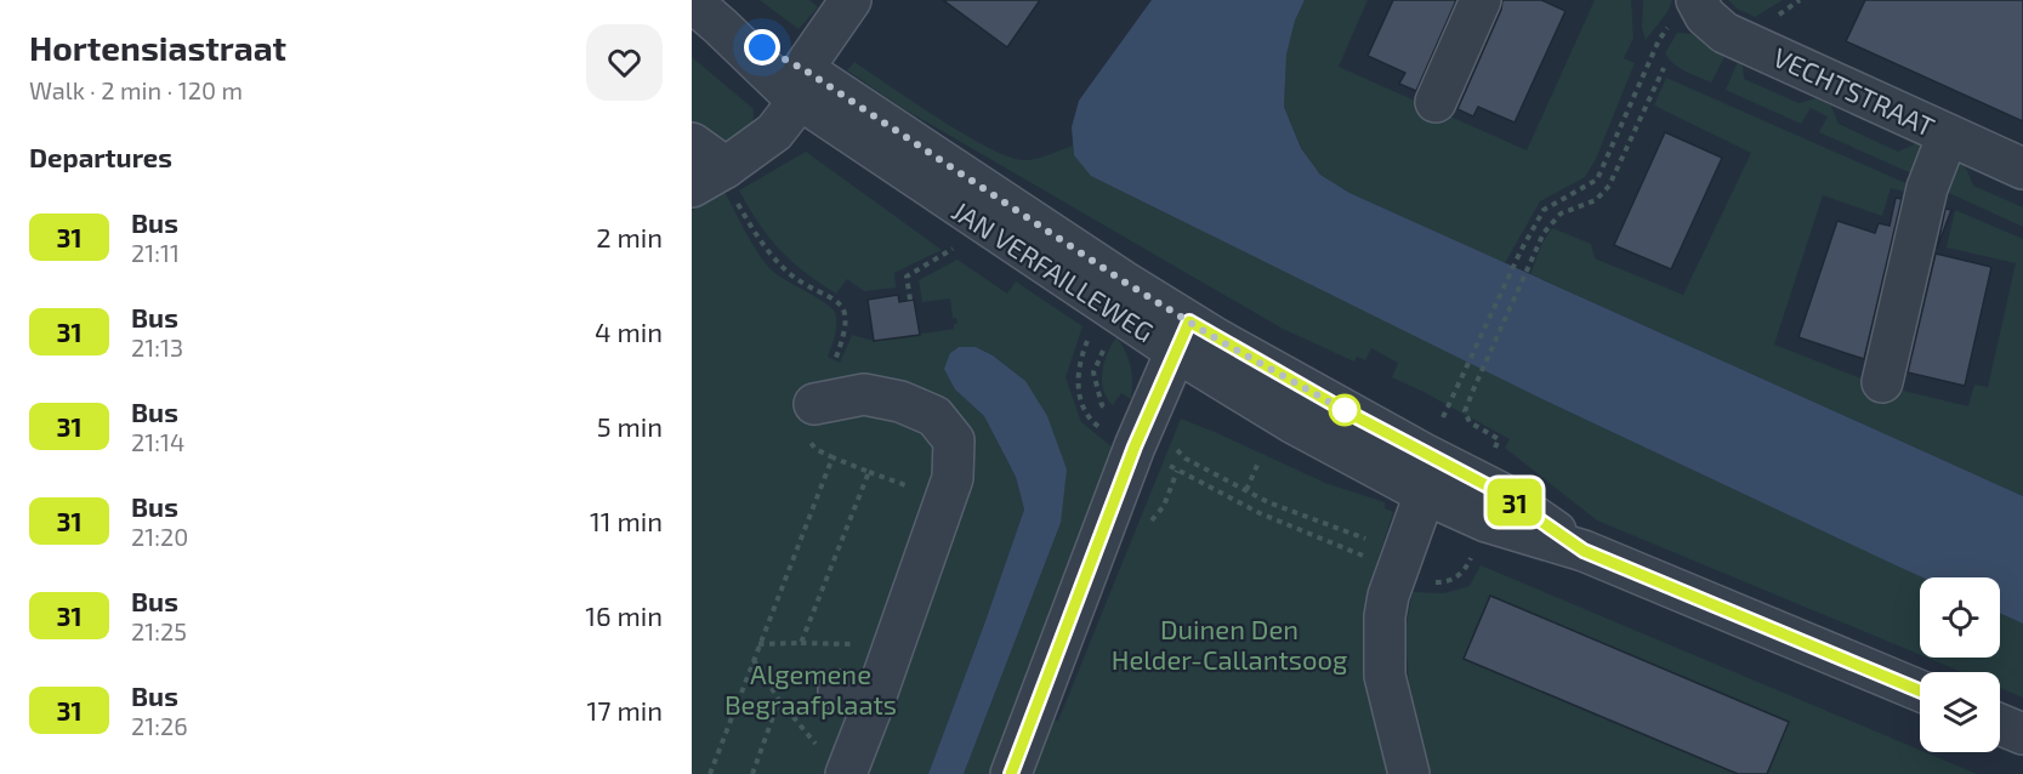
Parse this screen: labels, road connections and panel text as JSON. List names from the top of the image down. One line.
{"streets":{"street":["VECHTSTRAAT","JAN VERFAILLEWEG"]},"parks":["Duinen Den Helder-Callantsoog","Algemene Begraafplaats"],"lines":["bus line 31"],"page":{"heading":[["Hortensiastraat","Walk · 2 min · 120 m"],"Departures"],"on_map":"31","list":[{"mark":"31","name":"Bus","note":"21:11","value":"2 min"},{"mark":"31","name":"Bus","note":"21:13","value":"4 min"},{"mark":"31","name":"Bus","note":"21:14","value":"5 min"},{"mark":"31","name":"Bus","note":"21:20","value":"11 min"},{"mark":"31","name":"Bus","note":"21:25","value":"16 min"},{"mark":"31","name":"Bus","note":"21:26","value":"17 min"}]}}
